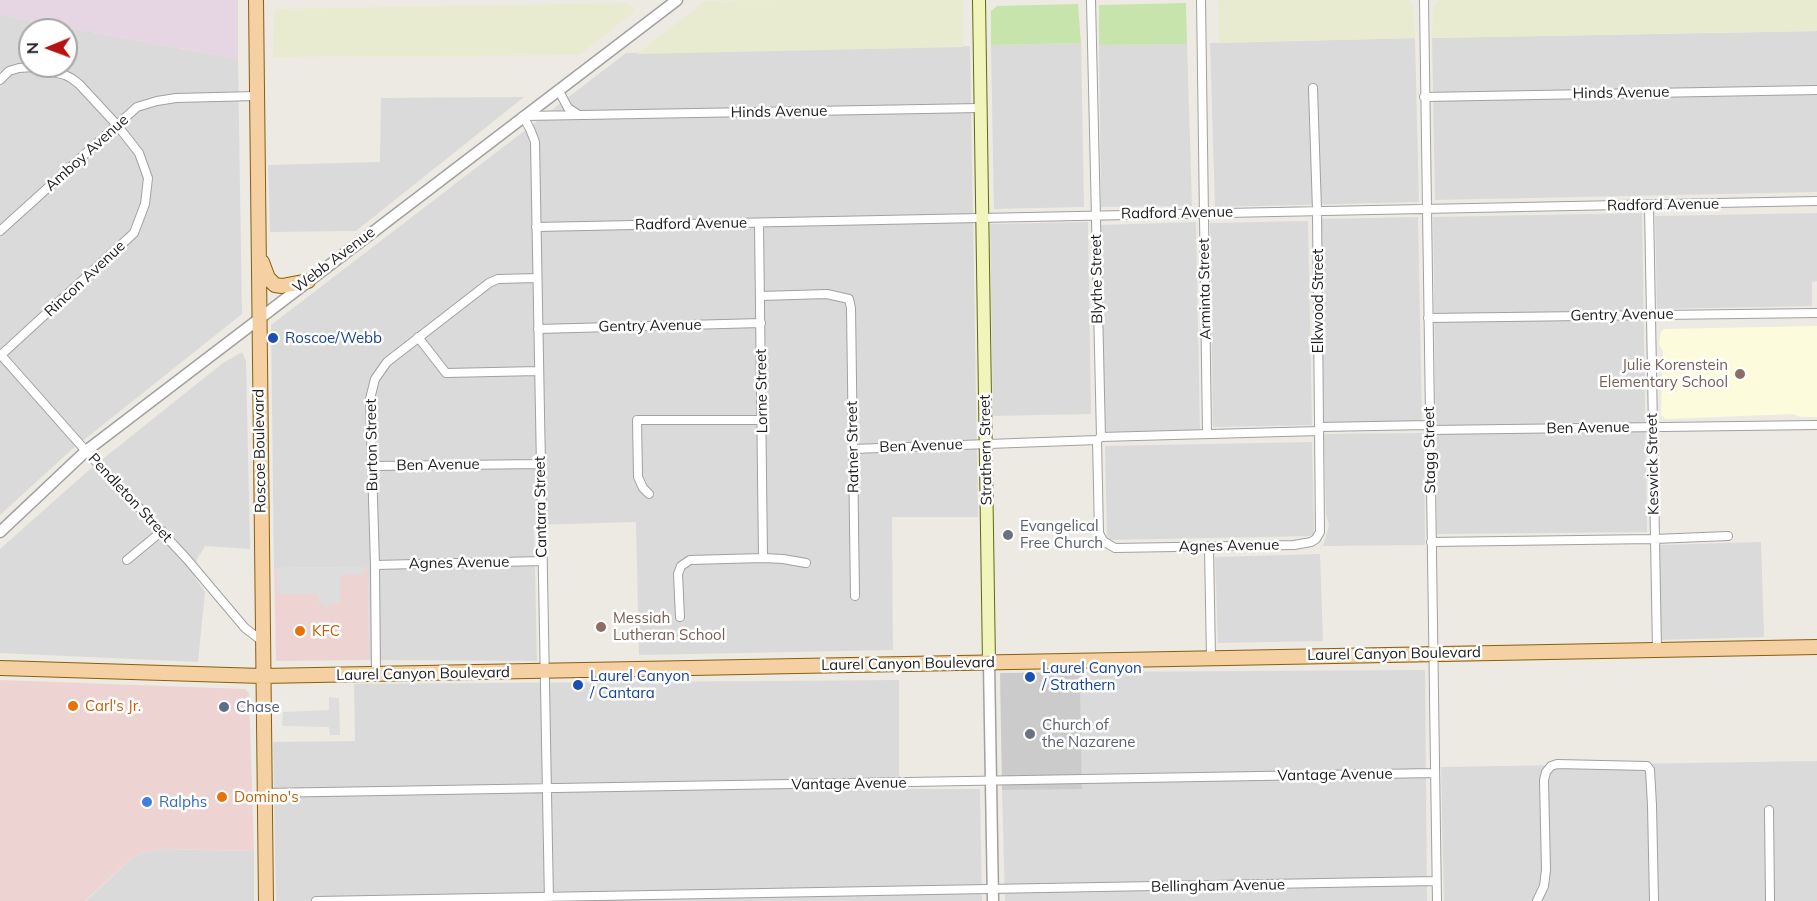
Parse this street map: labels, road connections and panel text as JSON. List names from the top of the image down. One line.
{"streets":{"main road":["Strathern Street","Roscoe Boulevard","Laurel Canyon Boulevard"],"street":["Hinds Avenue","Amboy Avenue","Radford Avenue","Webb Avenue","Rincon Avenue","Blythe Street","Arminta Street","Elkwood Street","Gentry Avenue","Lorne Street","Ben Avenue","Burton Street","Ratner Street","Stagg Street","Keswick Street","Pendleton Street","Cantara Street","Agnes Avenue","Vantage Avenue","Bellingham Avenue"]},"crossings":[["Hinds Avenue","Webb Avenue"],["Hinds Avenue","Strathern Street"],["Hinds Avenue","Stagg Street"],["Hinds Avenue","Cantara Street"],["Amboy Avenue","Rincon Avenue"],["Amboy Avenue","Roscoe Boulevard"],["Radford Avenue","Blythe Street"],["Radford Avenue","Arminta Street"],["Radford Avenue","Elkwood Street"],["Radford Avenue","Lorne Street"],["Radford Avenue","Strathern Street"],["Radford Avenue","Stagg Street"],["Radford Avenue","Keswick Street"],["Radford Avenue","Cantara Street"],["Webb Avenue","Roscoe Boulevard"],["Webb Avenue","Pendleton Street"],["Webb Avenue","Cantara Street"],["Rincon Avenue","Pendleton Street"],["Blythe Street","Ben Avenue"],["Blythe Street","Agnes Avenue"],["Arminta Street","Ben Avenue"],["Elkwood Street","Ben Avenue"],["Elkwood Street","Agnes Avenue"],["Gentry Avenue","Lorne Street"],["Gentry Avenue","Stagg Street"],["Gentry Avenue","Keswick Street"],["Gentry Avenue","Cantara Street"],["Lorne Street","Ratner Street"],["Ben Avenue","Burton Street"],["Ben Avenue","Ratner Street"],["Ben Avenue","Strathern Street"],["Ben Avenue","Stagg Street"],["Ben Avenue","Keswick Street"],["Ben Avenue","Cantara Street"],["Burton Street","Cantara Street"],["Burton Street","Agnes Avenue"],["Burton Street","Laurel Canyon Boulevard"],["Strathern Street","Laurel Canyon Boulevard"],["Strathern Street","Vantage Avenue"],["Strathern Street","Bellingham Avenue"],["Stagg Street","Laurel Canyon Boulevard"],["Stagg Street","Vantage Avenue"],["Stagg Street","Bellingham Avenue"],["Roscoe Boulevard","Pendleton Street"],["Roscoe Boulevard","Laurel Canyon Boulevard"],["Roscoe Boulevard","Vantage Avenue"],["Keswick Street","Laurel Canyon Boulevard"],["Cantara Street","Agnes Avenue"],["Cantara Street","Laurel Canyon Boulevard"],["Cantara Street","Vantage Avenue"],["Cantara Street","Bellingham Avenue"]],"places":["Roscoe/Webb","Julie Korenstein Elementary School","Evangelical Free Church","Messiah Lutheran School","KFC","Laurel Canyon / Strathern","Laurel Canyon / Cantara","Carl's Jr.","Chase","Church of the Nazarene","Domino's","Ralphs"],"north":"left"}
